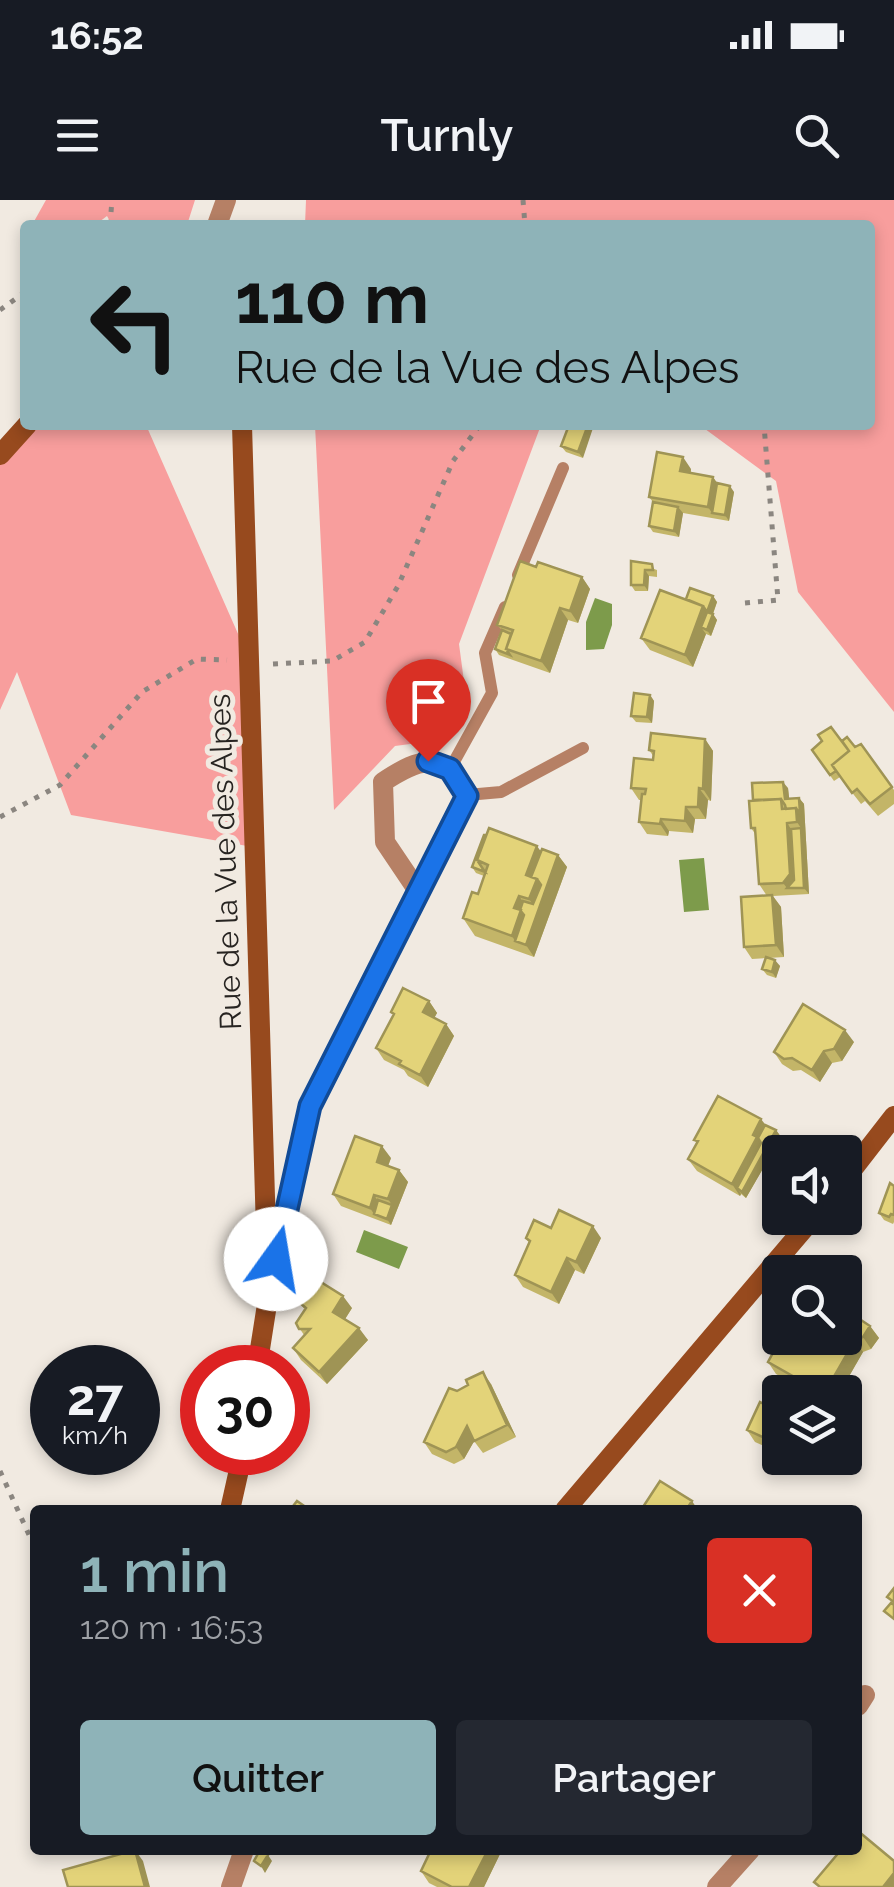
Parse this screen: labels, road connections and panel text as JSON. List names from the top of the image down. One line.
{"streets":{"street":["Rue de la Vue des Alpes"]},"page":{"status":"16:52","header":"Turnly","turn":["110 m","Rue de la Vue des Alpes"],"speed":"27 km/h","limit":"30","heading":["1 min","120 m · 16:53"],"buttons":["Quitter","Partager"]}}
